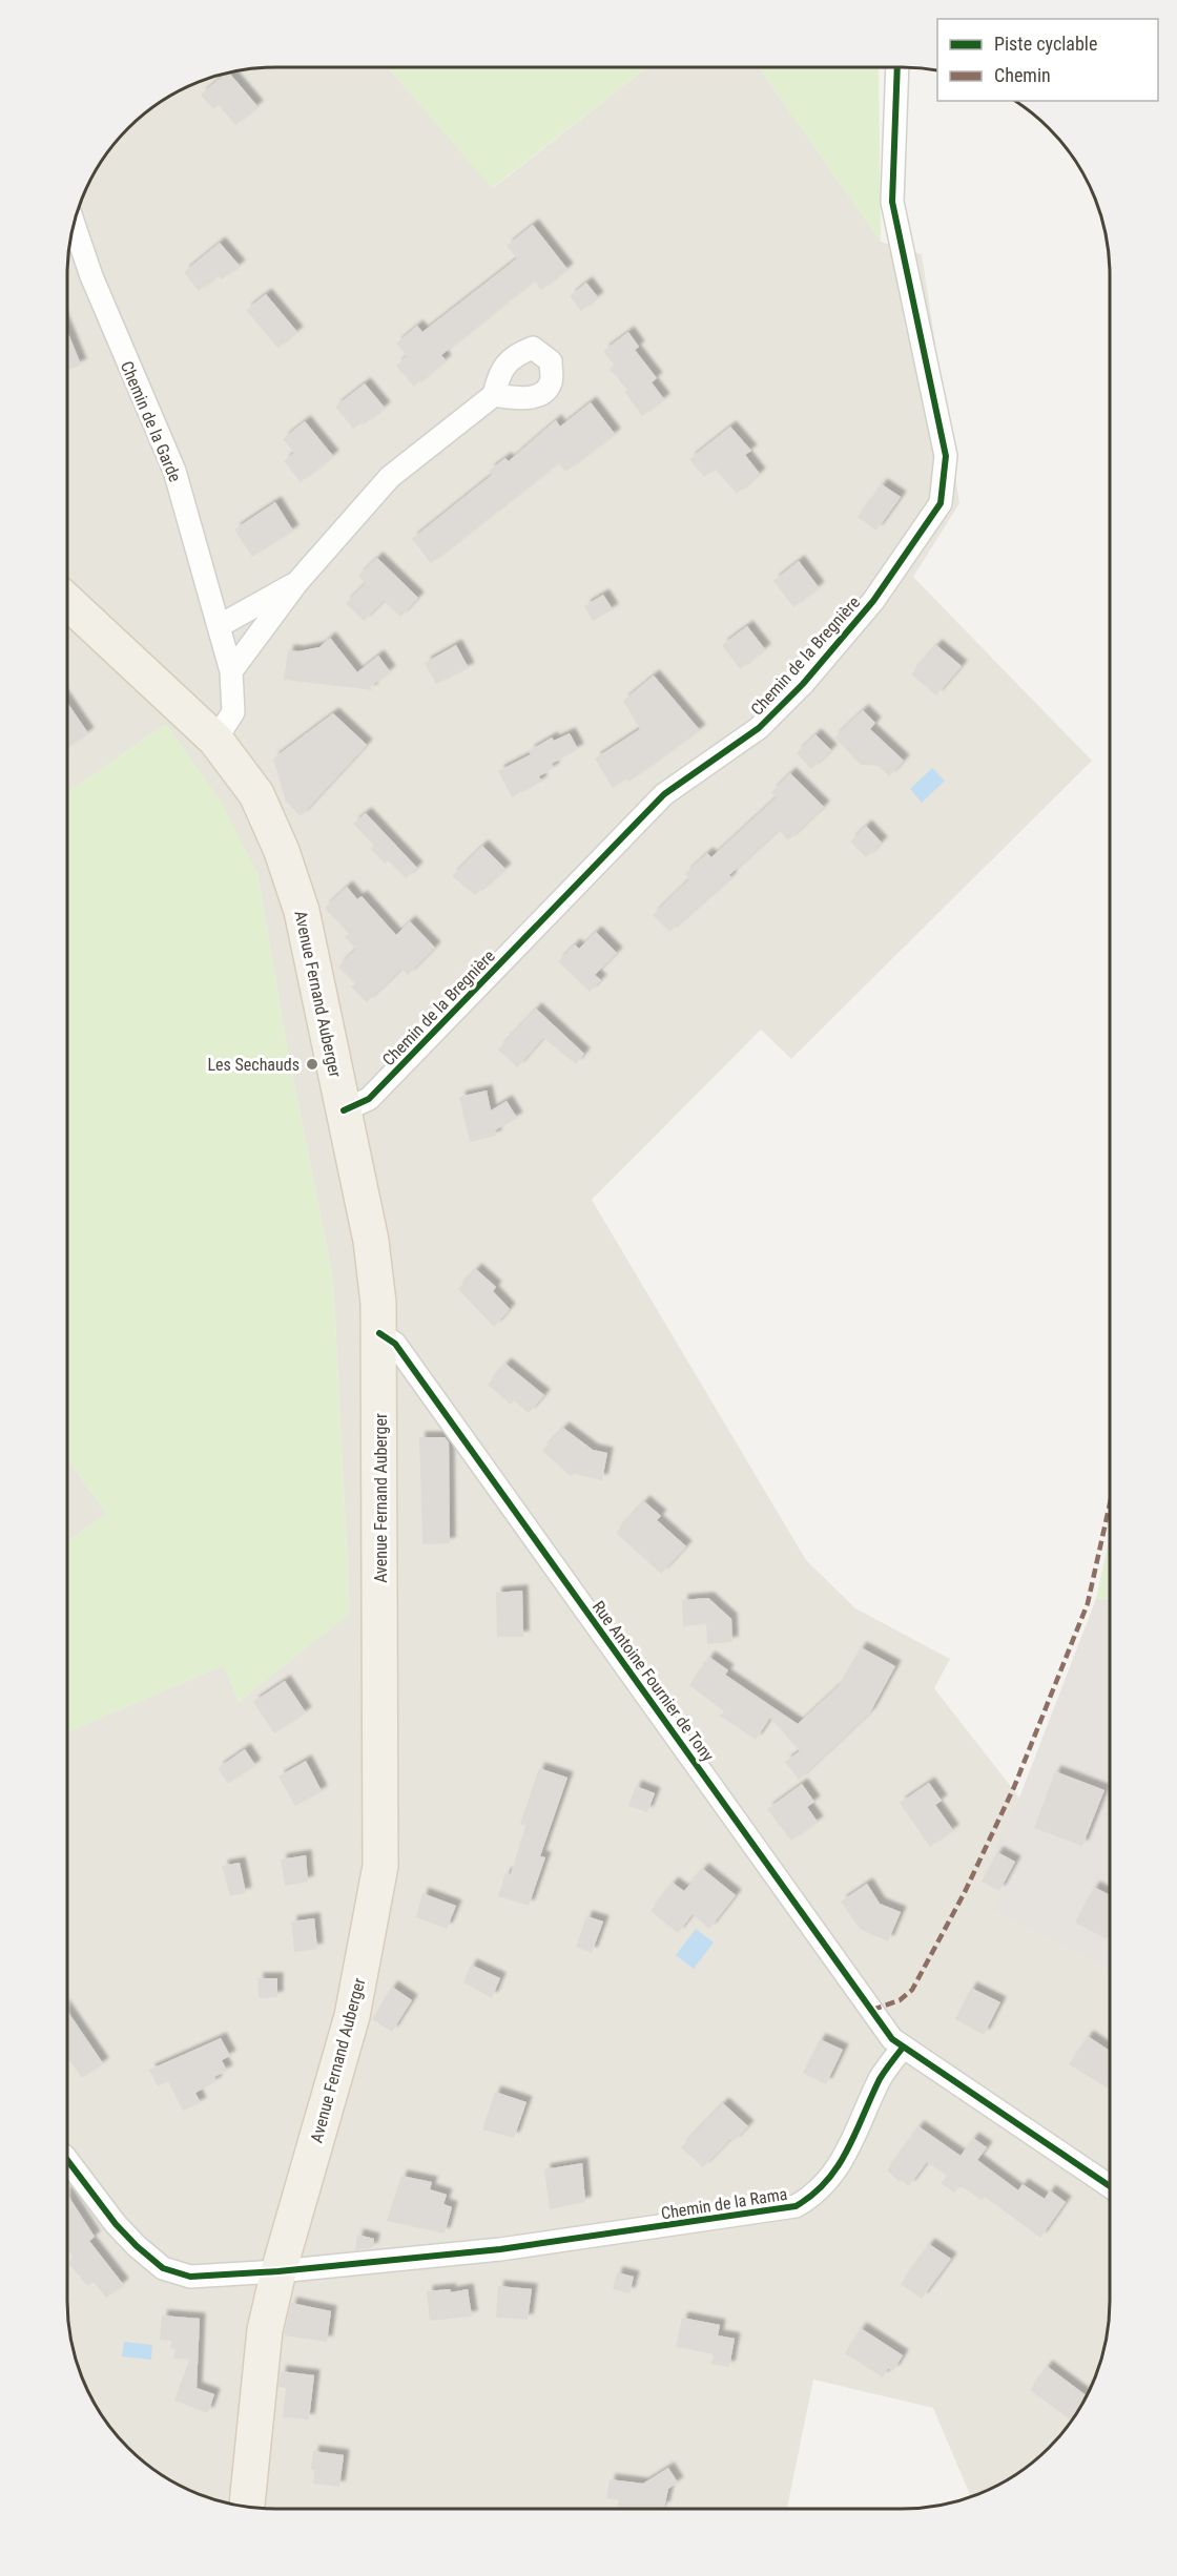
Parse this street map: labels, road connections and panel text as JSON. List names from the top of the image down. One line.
{"streets":{"main road":["Avenue Fernand Auberger"],"street":["Chemin de la Garde","Chemin de la Bregnière","Rue Antoine Fournier de Tony","Chemin de la Rama"]},"crossings":[["Chemin de la Garde","Avenue Fernand Auberger"],["Chemin de la Bregnière","Avenue Fernand Auberger"],["Avenue Fernand Auberger","Rue Antoine Fournier de Tony"],["Avenue Fernand Auberger","Chemin de la Rama"],["Rue Antoine Fournier de Tony","Chemin de la Rama"]],"places":["Les Sechauds"],"legend":["Piste cyclable","Chemin"]}
